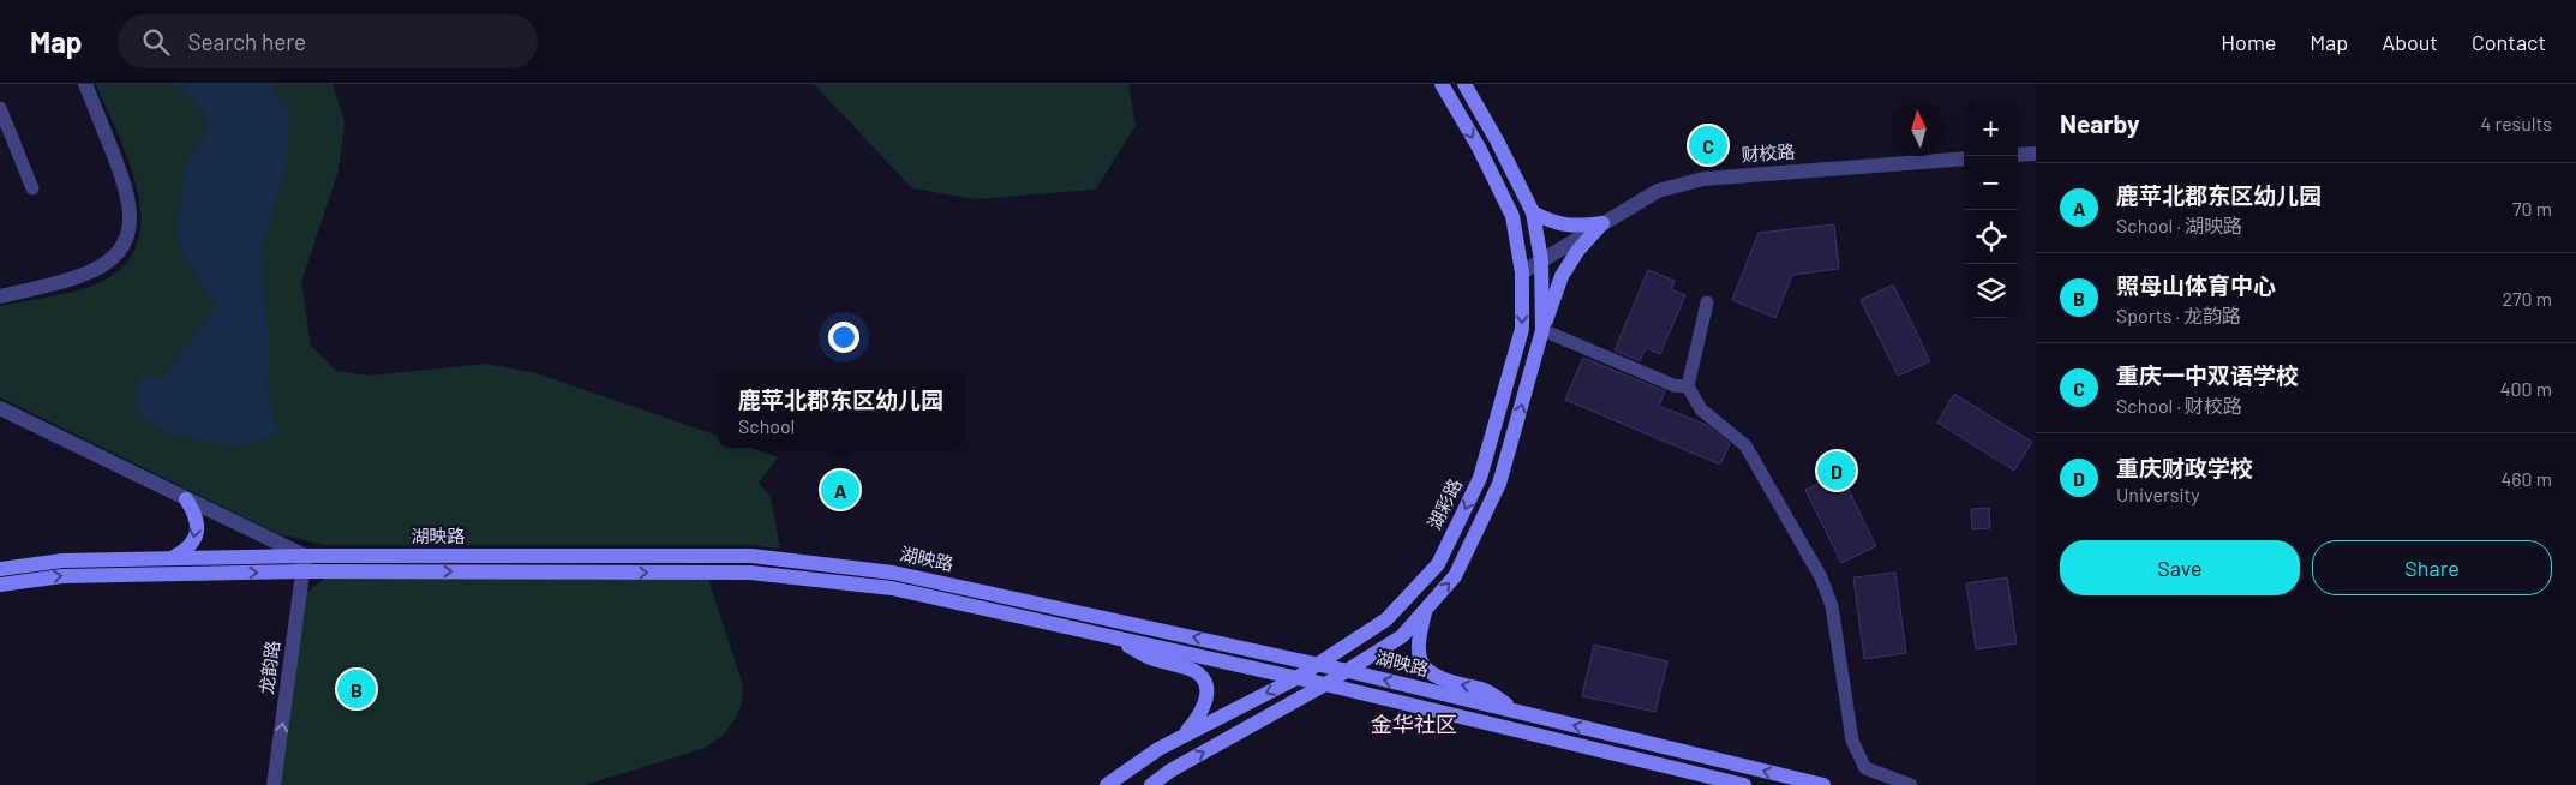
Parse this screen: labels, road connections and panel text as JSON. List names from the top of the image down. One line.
{"streets":{"main road":["湖彩路","湖映路"],"street":["财校路","龙韵路"]},"crossings":[["财校路","湖彩路"],["湖彩路","湖映路"],["湖映路","龙韵路"]],"one_way":["龙韵路"],"districts":["金华社区"],"north":"top","page":{"header":"Map","search":"Search here","nav":["Home","Map","About","Contact"],"heading":["Nearby","4 results"],"map_buttons":["+","−"],"pins":["C","D","A","B"],"list":[{"mark":"A","name":"鹿苹北郡东区幼儿园","note":"School · 湖映路","value":"70 m"},{"mark":"B","name":"照母山体育中心","note":"Sports · 龙韵路","value":"270 m"},{"mark":"C","name":"重庆一中双语学校","note":"School · 财校路","value":"400 m"},{"mark":"D","name":"重庆财政学校","note":"University","value":"460 m"}],"popup":["鹿苹北郡东区幼儿园","School"],"buttons":["Save","Share"]}}
